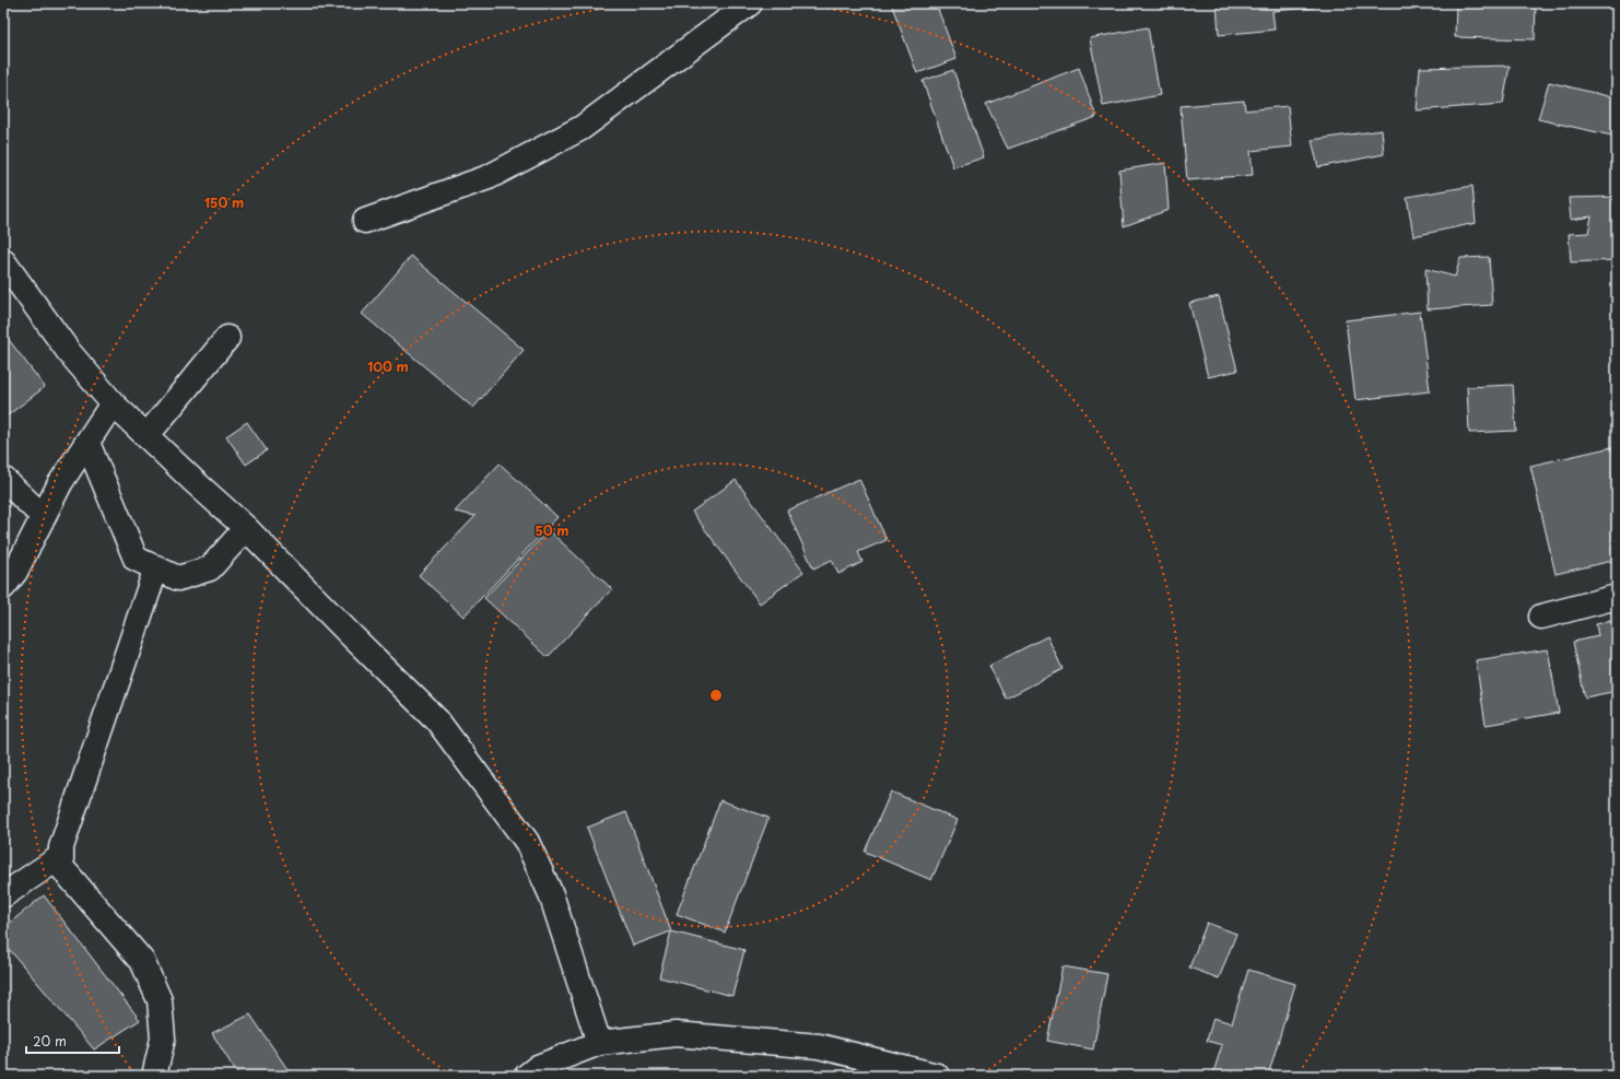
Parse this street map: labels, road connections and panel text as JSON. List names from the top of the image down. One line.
{"scale_bar":"20 m","rings":["150 m","100 m","50 m"]}
